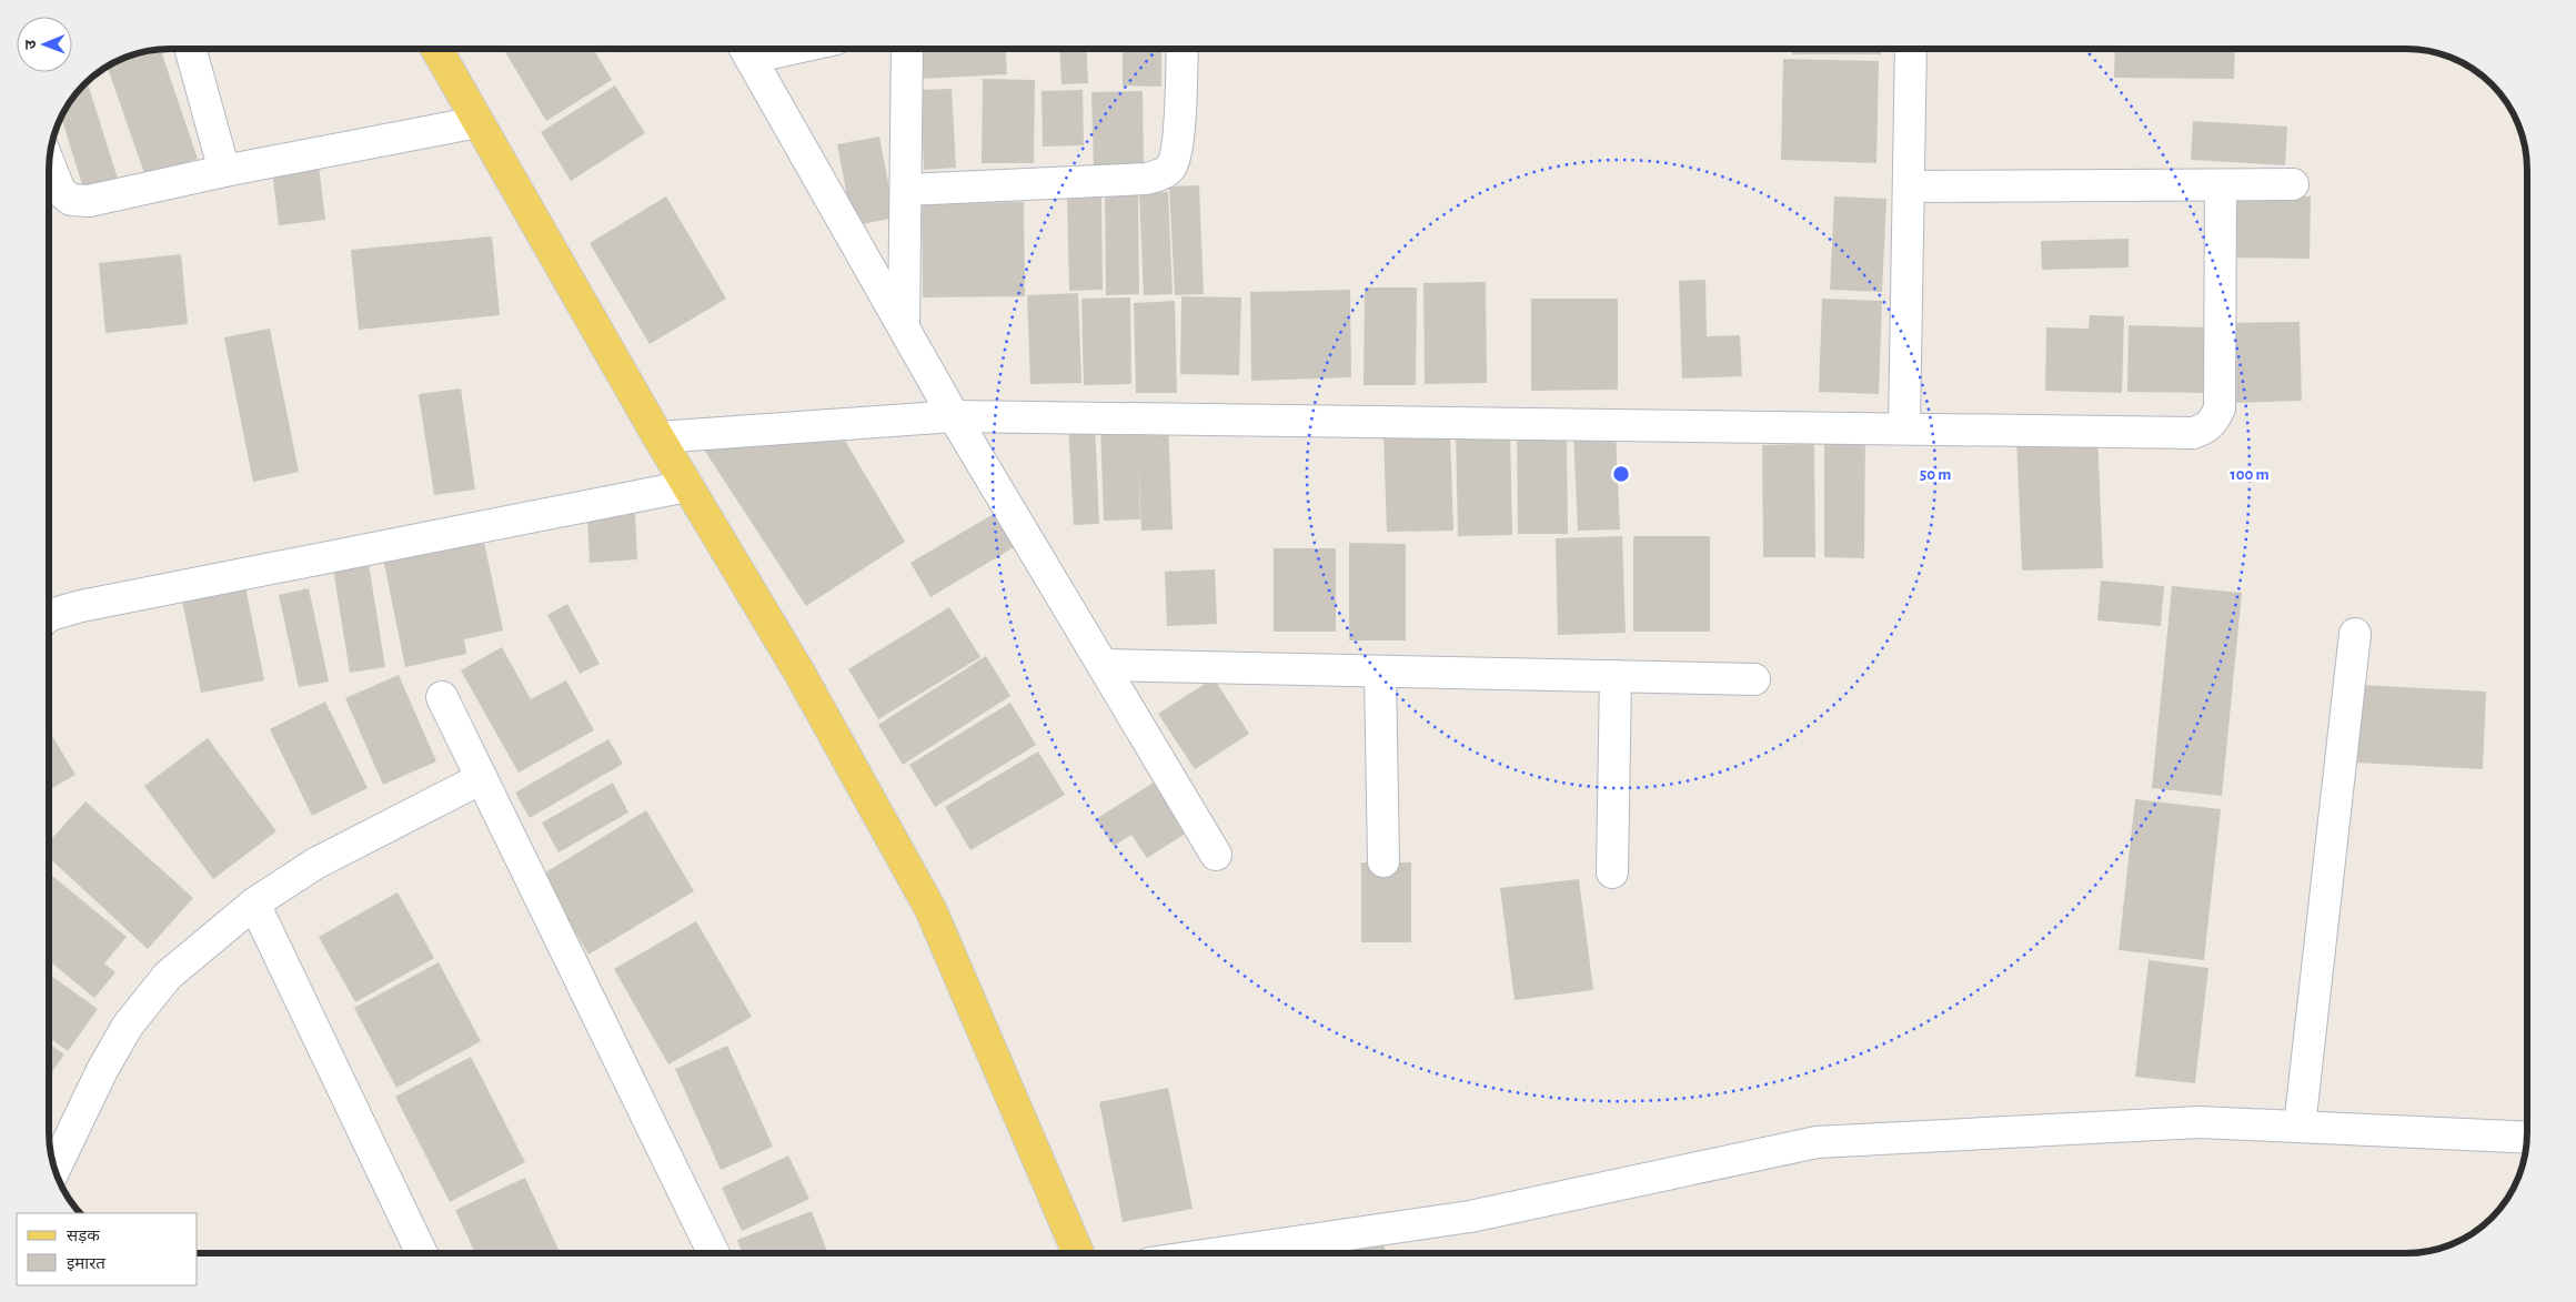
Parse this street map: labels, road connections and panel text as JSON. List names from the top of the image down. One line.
{"legend":["सड़क","इमारत"],"north":"left","rings":["50 m","100 m"]}
